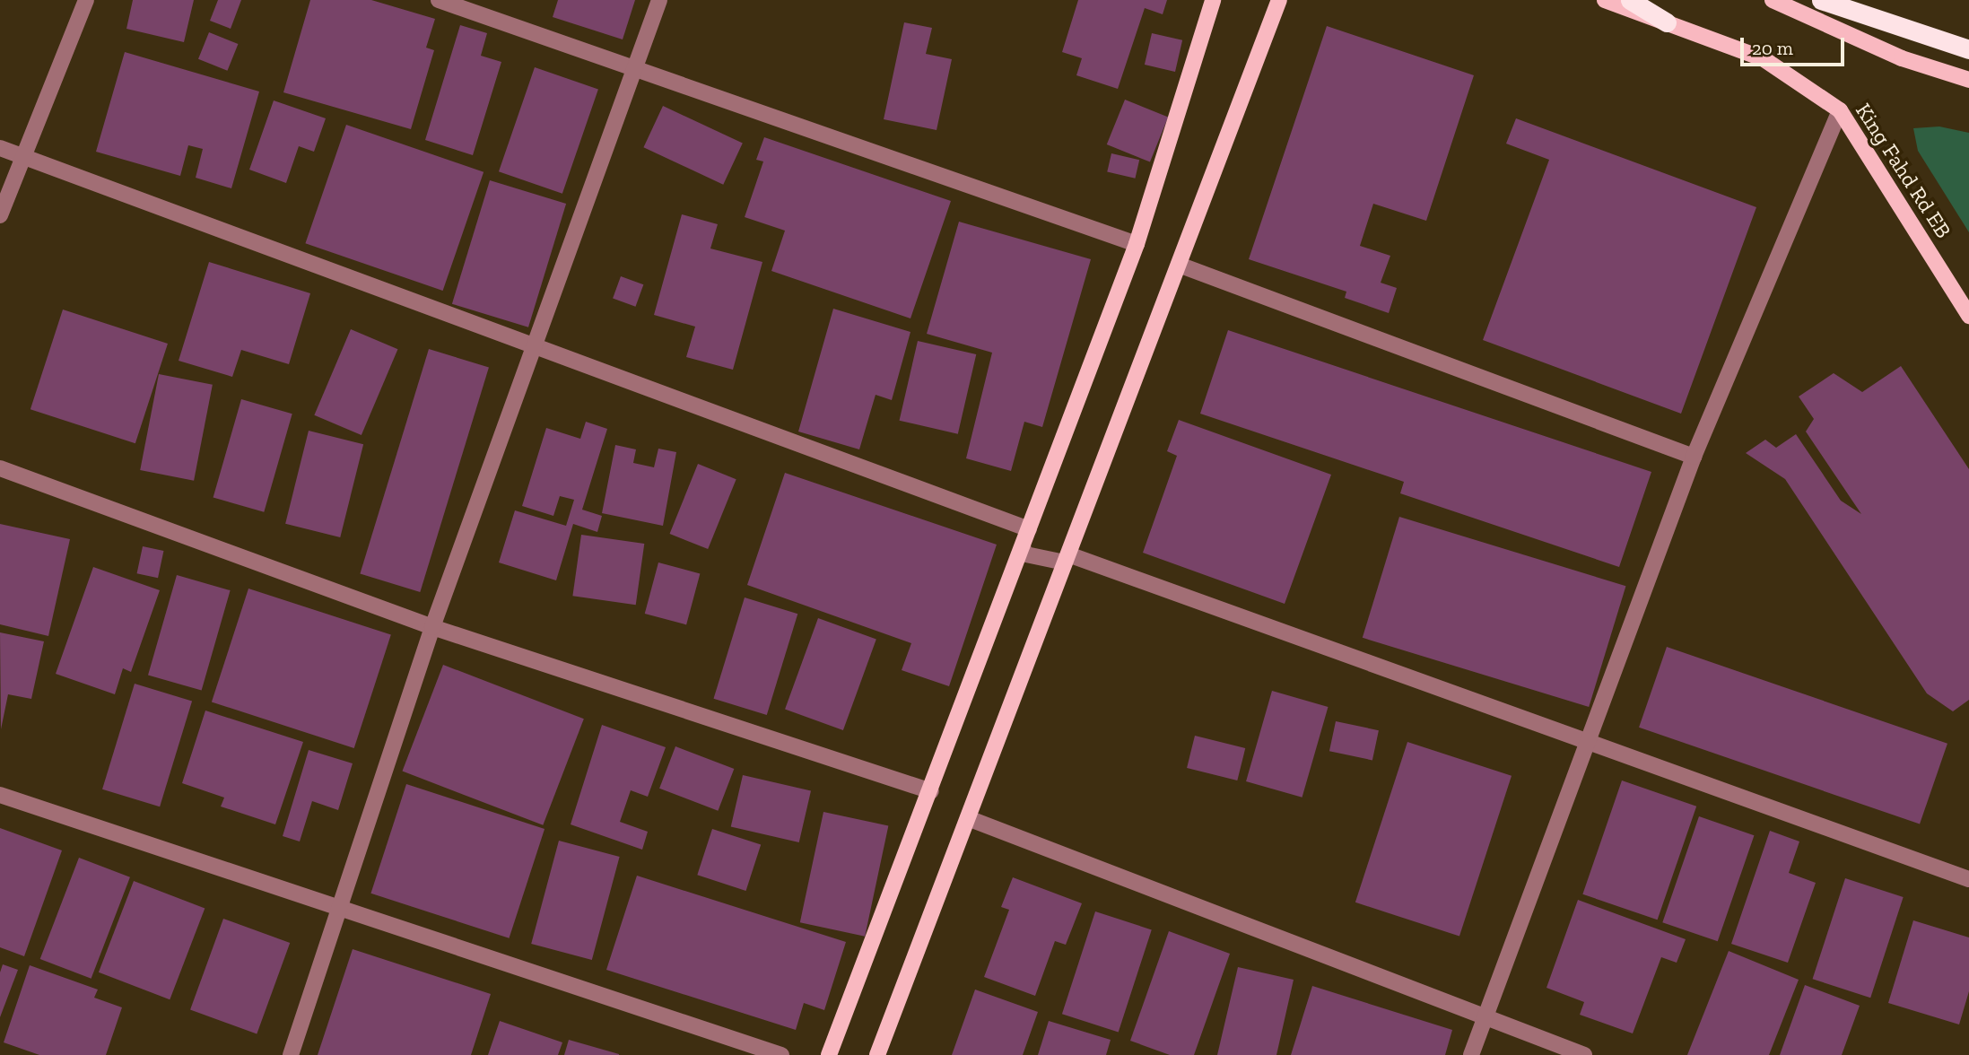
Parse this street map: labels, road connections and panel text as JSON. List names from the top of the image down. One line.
{"streets":{"main road":["King Fahd Rd EB"]},"scale_bar":"20 m"}
